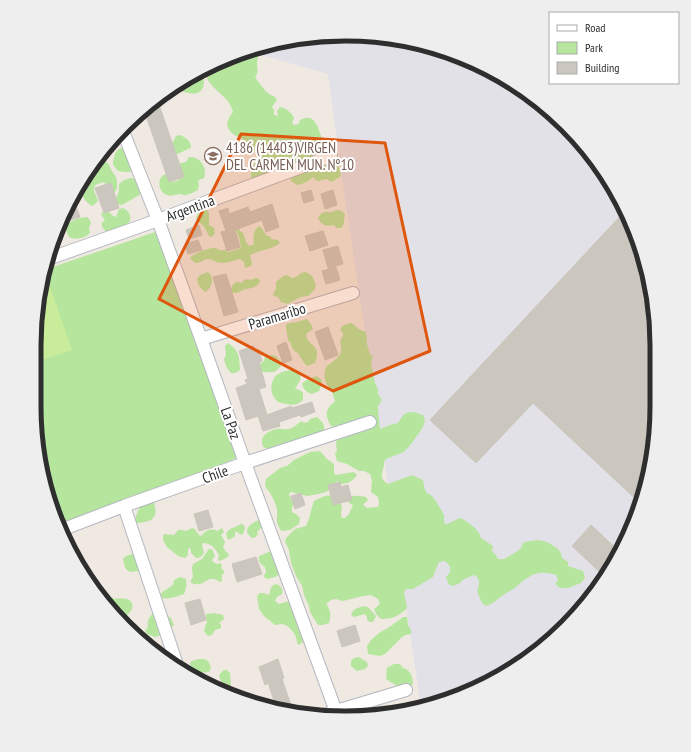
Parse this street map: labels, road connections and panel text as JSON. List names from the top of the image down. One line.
{"streets":{"street":["Argentina","Paramaribo","La Paz","Chile"]},"crossings":[["Argentina","La Paz"],["Paramaribo","La Paz"],["La Paz","Chile"]],"places":{"school or university":["4186 (14403)VIRGEN DEL CARMEN MUN. Nº10"]},"legend":["Road","Park","Building"]}
